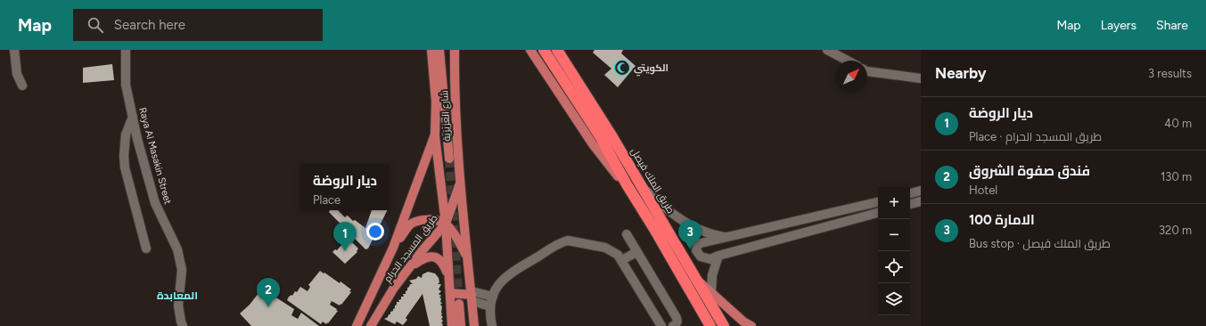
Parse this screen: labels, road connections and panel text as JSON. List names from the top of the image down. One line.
{"streets":{"highway":["طريق الملك فيصل"],"main road":["شارع العزيزية","طريق المسجد الحرام"],"street":["Raya Al Masakin Street"]},"crossings":[["شارع العزيزية","طريق المسجد الحرام"]],"districts":["المعابدة"],"places":{"mosque":["الكويتي"]},"north":"top right","page":{"header":"Map","search":"Search here","nav":["Map","Layers","Share"],"heading":["Nearby","3 results"],"list":[{"mark":"1","name":"ديار الروضة","note":"Place · طريق المسجد الحرام","value":"40 m"},{"mark":"2","name":"فندق صفوة الشروق","note":"Hotel","value":"130 m"},{"mark":"3","name":"الامارة 100","note":"Bus stop · طريق الملك فيصل","value":"320 m"}],"popup":["ديار الروضة","Place"],"map_buttons":["+","−"],"pins":["3","1","2"]}}
